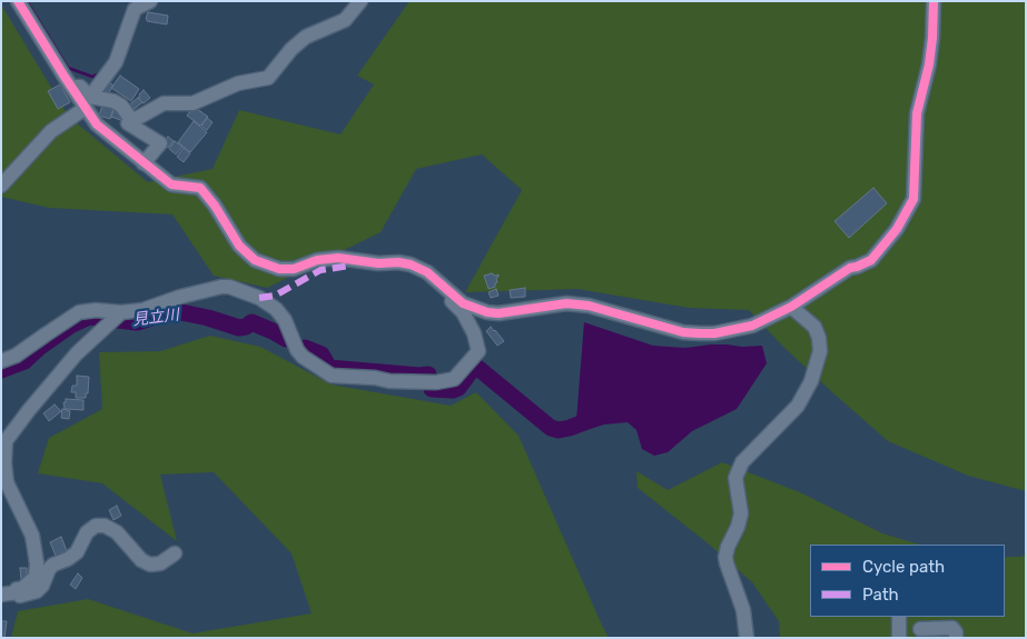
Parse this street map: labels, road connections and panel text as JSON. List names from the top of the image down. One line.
{"water":["見立川"],"legend":["Cycle path","Path"]}
